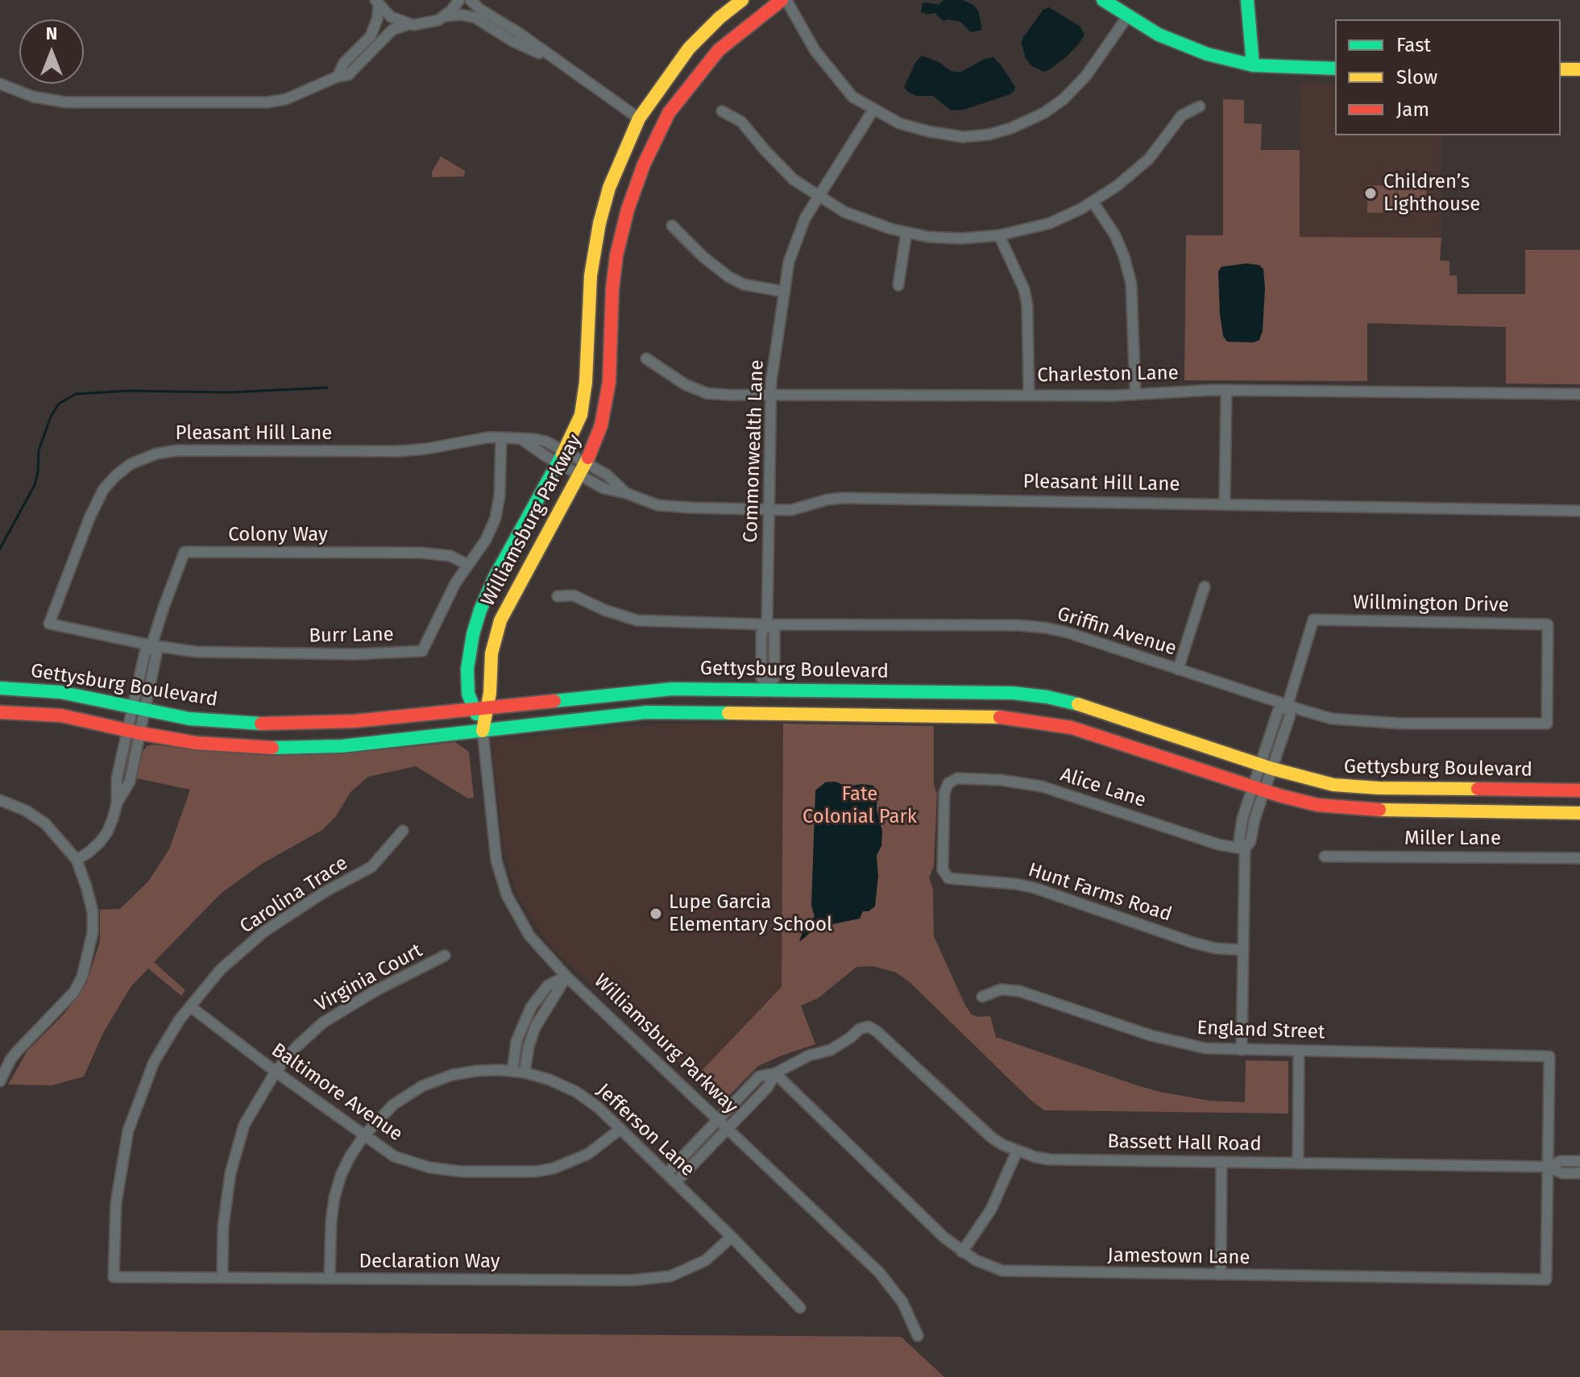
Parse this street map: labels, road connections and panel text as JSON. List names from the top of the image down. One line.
{"streets":{"street":["Charleston Lane","Pleasant Hill Lane","Commonwealth Lane","Williamsburg Parkway","Colony Way","Willmington Drive","Griffin Avenue","Burr Lane","Gettysburg Boulevard","Alice Lane","Miller Lane","Hunt Farms Road","Carolina Trace","Virginia Court","England Street","Baltimore Avenue","Jefferson Lane","Bassett Hall Road","Jamestown Lane","Declaration Way"]},"crossings":[["Charleston Lane","Commonwealth Lane"],["Pleasant Hill Lane","Commonwealth Lane"],["Pleasant Hill Lane","Williamsburg Parkway"],["Pleasant Hill Lane","Burr Lane"],["Commonwealth Lane","Griffin Avenue"],["Commonwealth Lane","Gettysburg Boulevard"],["Williamsburg Parkway","Gettysburg Boulevard"],["Colony Way","Burr Lane"],["Colony Way","Gettysburg Boulevard"],["Willmington Drive","Griffin Avenue"],["Alice Lane","Hunt Farms Road"],["Carolina Trace","Baltimore Avenue"],["Carolina Trace","Declaration Way"],["Virginia Court","Baltimore Avenue"],["Virginia Court","Declaration Way"],["England Street","Bassett Hall Road"],["England Street","Jamestown Lane"],["Baltimore Avenue","Jefferson Lane"],["Jefferson Lane","Declaration Way"],["Bassett Hall Road","Jamestown Lane"]],"parks":["Fate Colonial Park"],"places":["Children’s Lighthouse","Lupe Garcia Elementary School"],"legend":["Fast","Slow","Jam"],"north":"top"}
